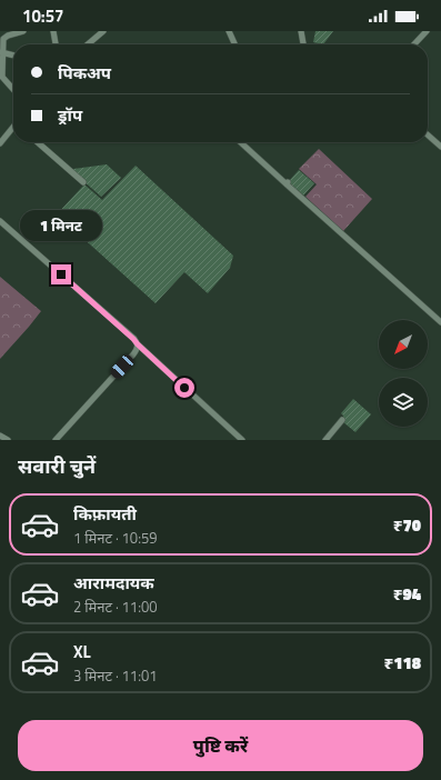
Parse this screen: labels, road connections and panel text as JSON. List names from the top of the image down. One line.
{"north":"bottom left","page":{"status":"10:57","banner":["पिकअप","ड्रॉप"],"bubble":"1 मिनट","heading":"सवारी चुनें","list":[{"name":"किफ़ायती","note":"1 मिनट · 10:59","value":"₹70"},{"name":"आरामदायक","note":"2 मिनट · 11:00","value":"₹94"},{"name":"XL","note":"3 मिनट · 11:01","value":"₹118"}],"buttons":"पुष्टि करें"}}
